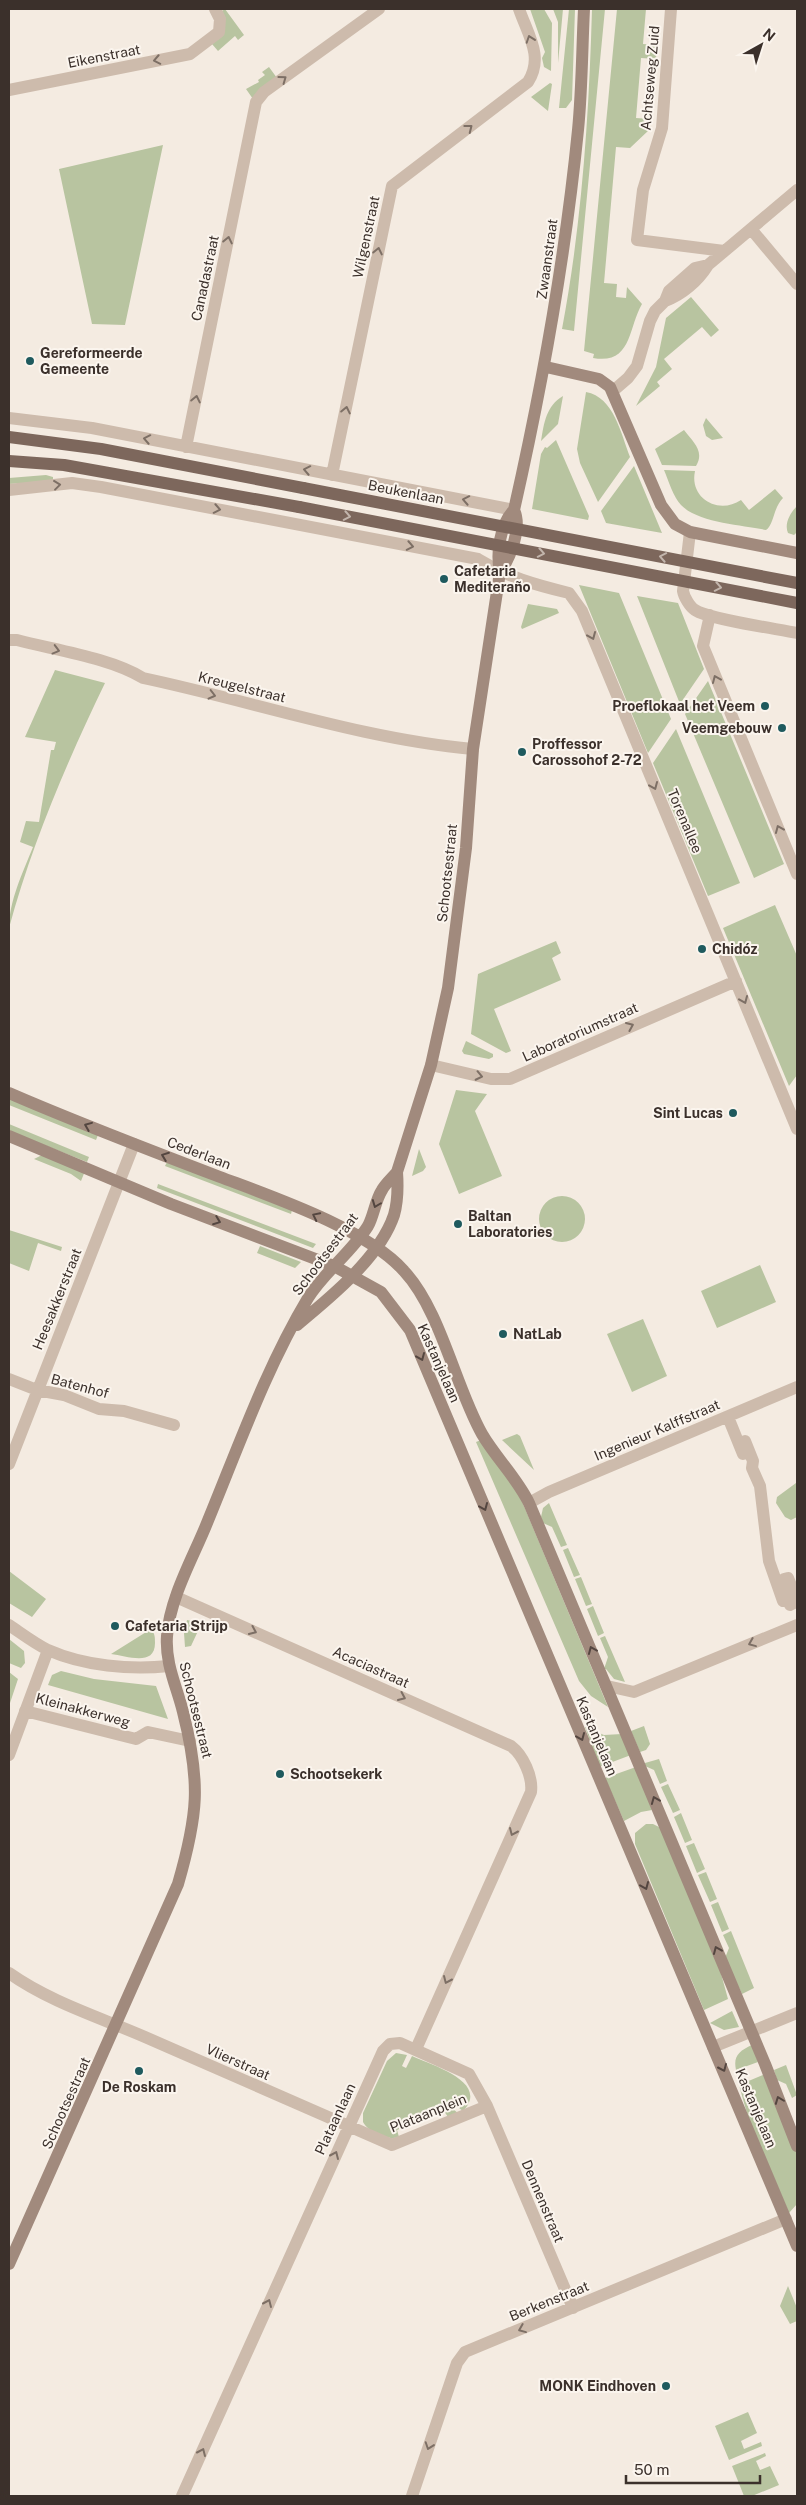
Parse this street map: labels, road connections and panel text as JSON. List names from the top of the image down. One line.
{"streets":{"main road":["Beukenlaan"],"street":["Eikenstraat","Achtseweg Zuid","Wilgenstraat","Zwaanstraat","Canadastraat","Kreugelstraat","Torenallee","Schootsestraat","Laboratoriumstraat","Cederlaan","Heesakkerstraat","Kastanjelaan","Batenhof","Ingenieur Kalffstraat","Acaciastraat","Kleinakkerweg","Vlierstraat","Plataanplein","Plataanlaan","Dennenstraat","Berkenstraat"]},"crossings":[["Wilgenstraat","Beukenlaan"],["Zwaanstraat","Beukenlaan"],["Zwaanstraat","Schootsestraat"],["Canadastraat","Beukenlaan"],["Beukenlaan","Schootsestraat"],["Kreugelstraat","Schootsestraat"],["Torenallee","Schootsestraat"],["Torenallee","Laboratoriumstraat"],["Schootsestraat","Laboratoriumstraat"],["Schootsestraat","Cederlaan"],["Schootsestraat","Kastanjelaan"],["Schootsestraat","Acaciastraat"],["Schootsestraat","Kleinakkerweg"],["Schootsestraat","Vlierstraat"],["Cederlaan","Heesakkerstraat"],["Cederlaan","Kastanjelaan"],["Heesakkerstraat","Batenhof"],["Kastanjelaan","Ingenieur Kalffstraat"],["Kastanjelaan","Berkenstraat"],["Acaciastraat","Plataanplein"],["Acaciastraat","Plataanlaan"],["Vlierstraat","Plataanplein"],["Vlierstraat","Plataanlaan"],["Plataanplein","Plataanlaan"],["Plataanplein","Dennenstraat"],["Dennenstraat","Berkenstraat"]],"one_way":["Eikenstraat","Wilgenstraat","Canadastraat","Kreugelstraat","Laboratoriumstraat","Plataanlaan","Berkenstraat"],"places":["Gereformeerde Gemeente","Cafetaria Mediteraño","Proeflokaal het Veem","Veemgebouw","Proffessor Carossohof 2-72","Chidóz","Sint Lucas","Baltan Laboratories","NatLab","Cafetaria Strijp","Schootsekerk","De Roskam","MONK Eindhoven"],"scale_bar":"50 m","north":"top right"}
